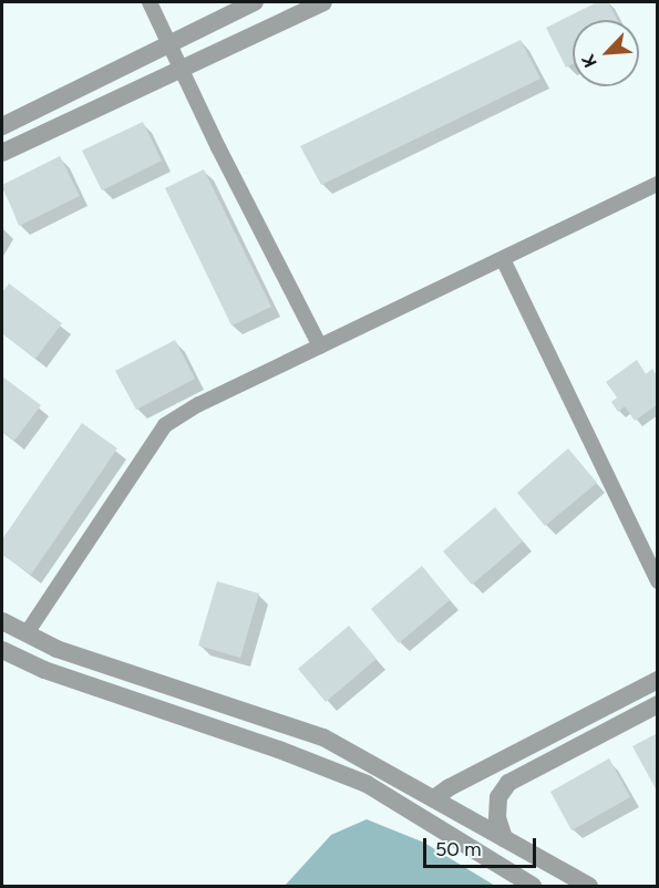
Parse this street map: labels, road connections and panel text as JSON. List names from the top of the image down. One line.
{"scale_bar":"50 m","north":"bottom left"}
